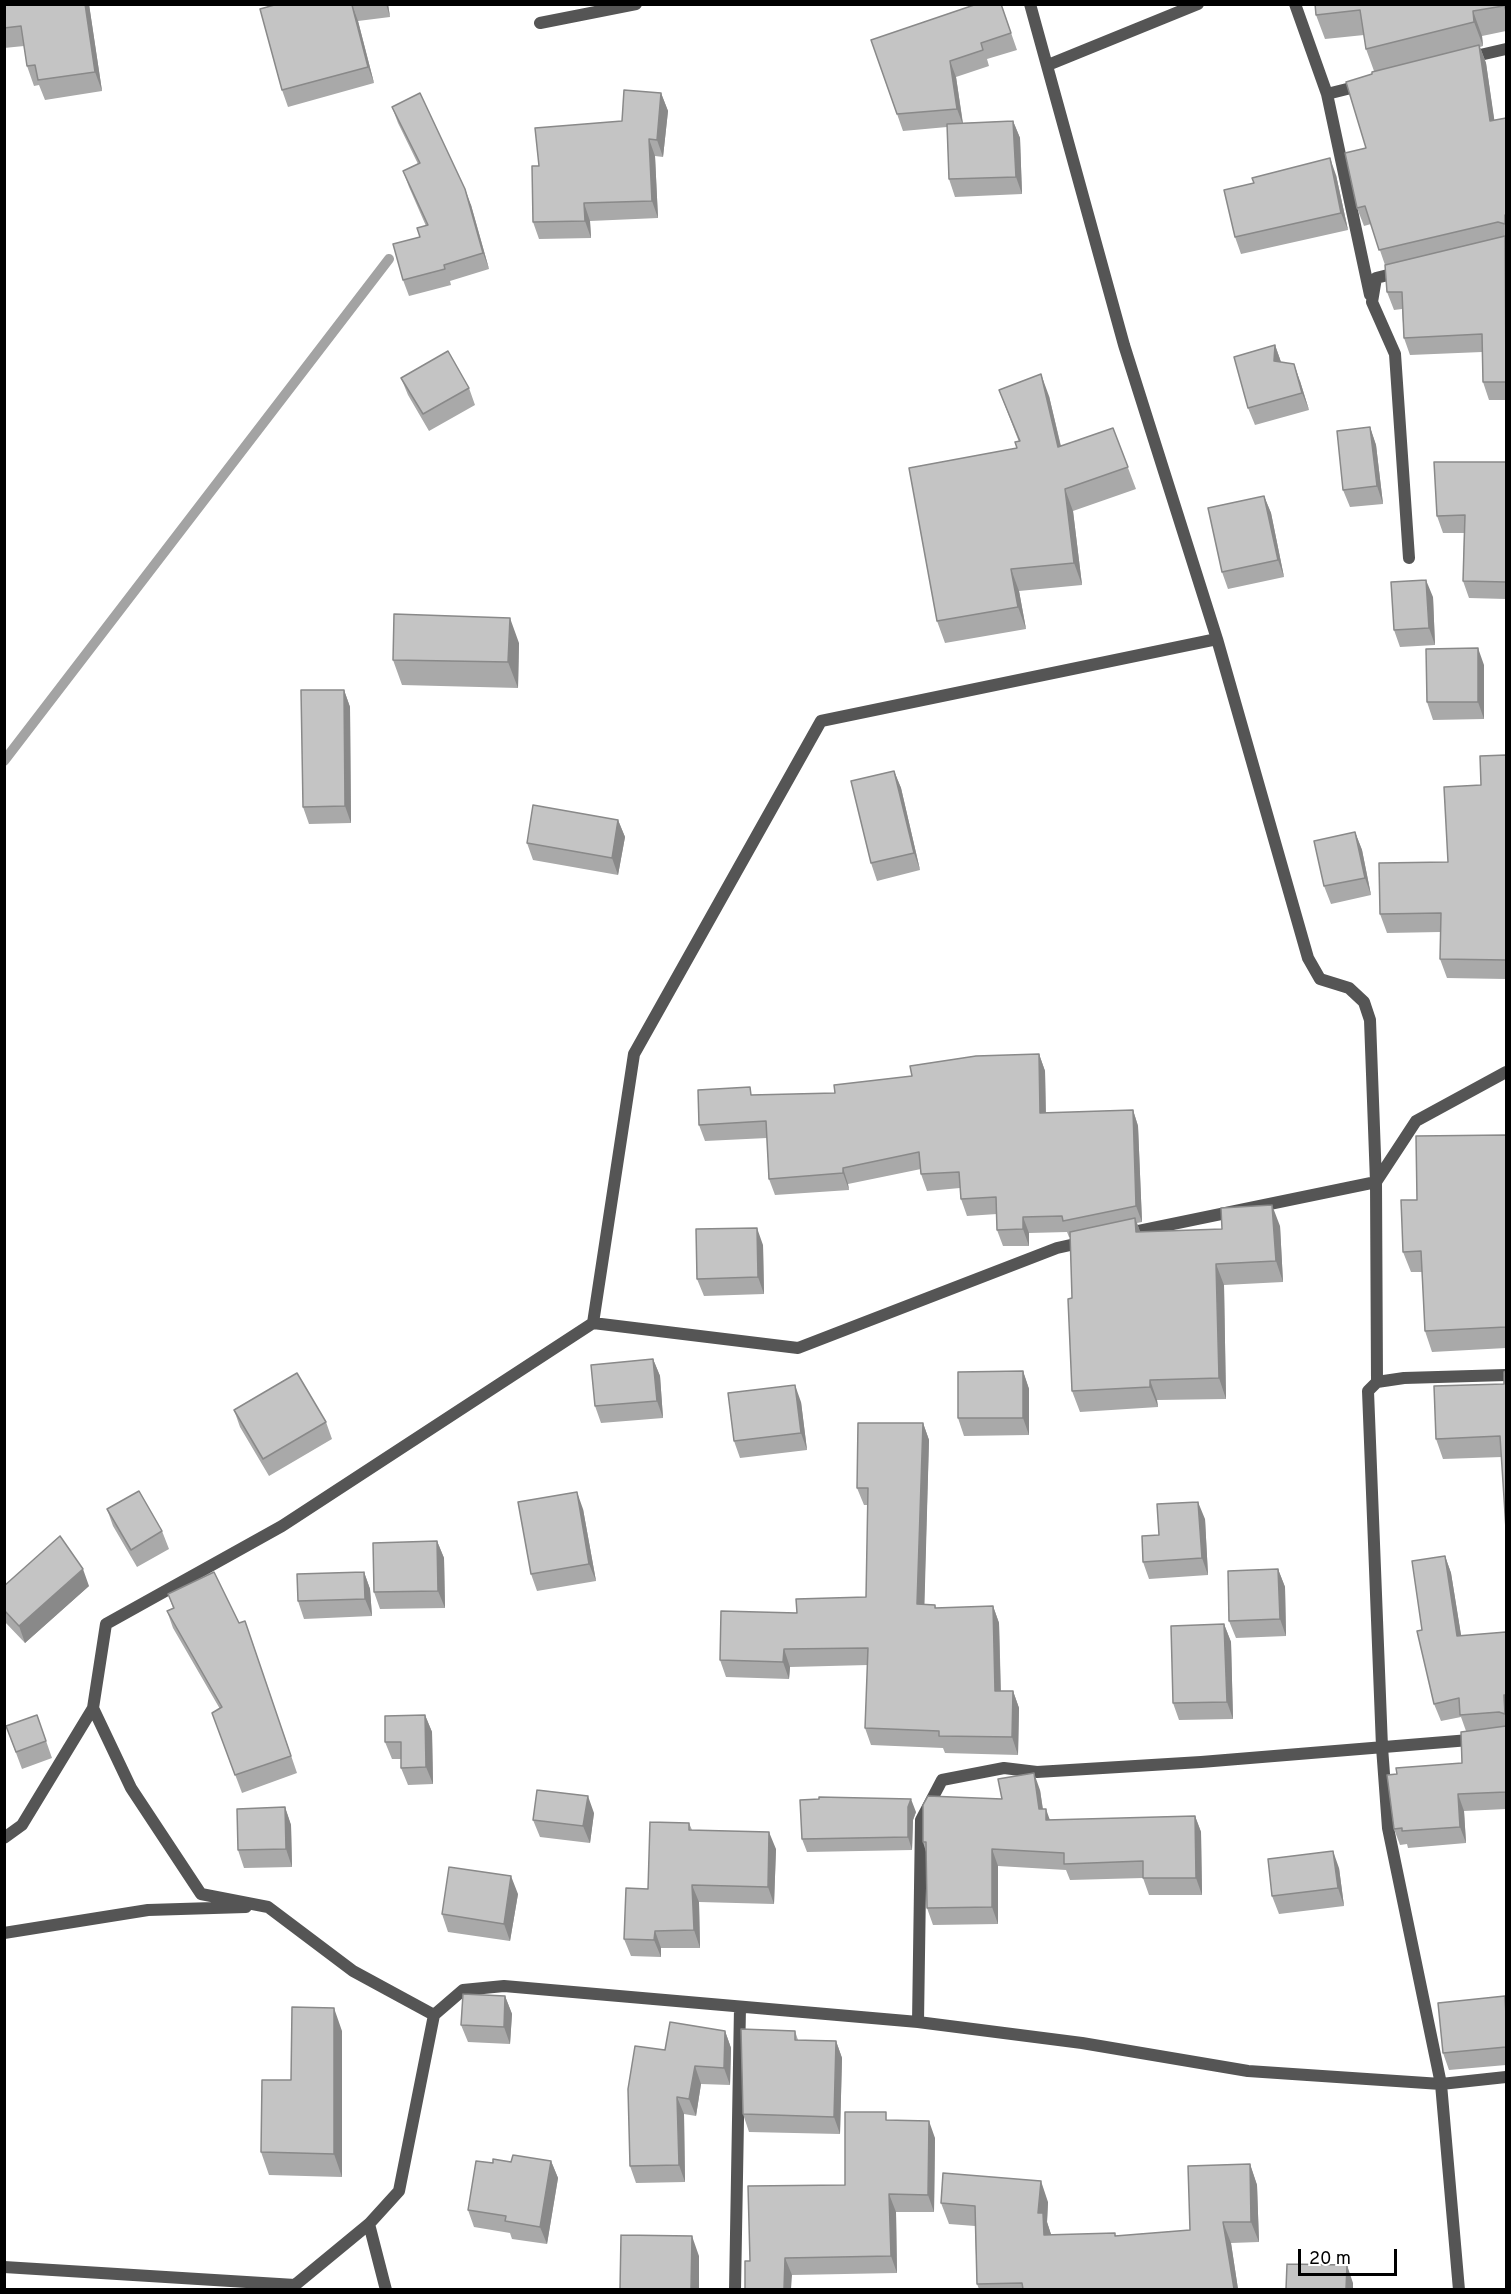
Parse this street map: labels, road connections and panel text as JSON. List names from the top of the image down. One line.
{"scale_bar":"20 m"}
